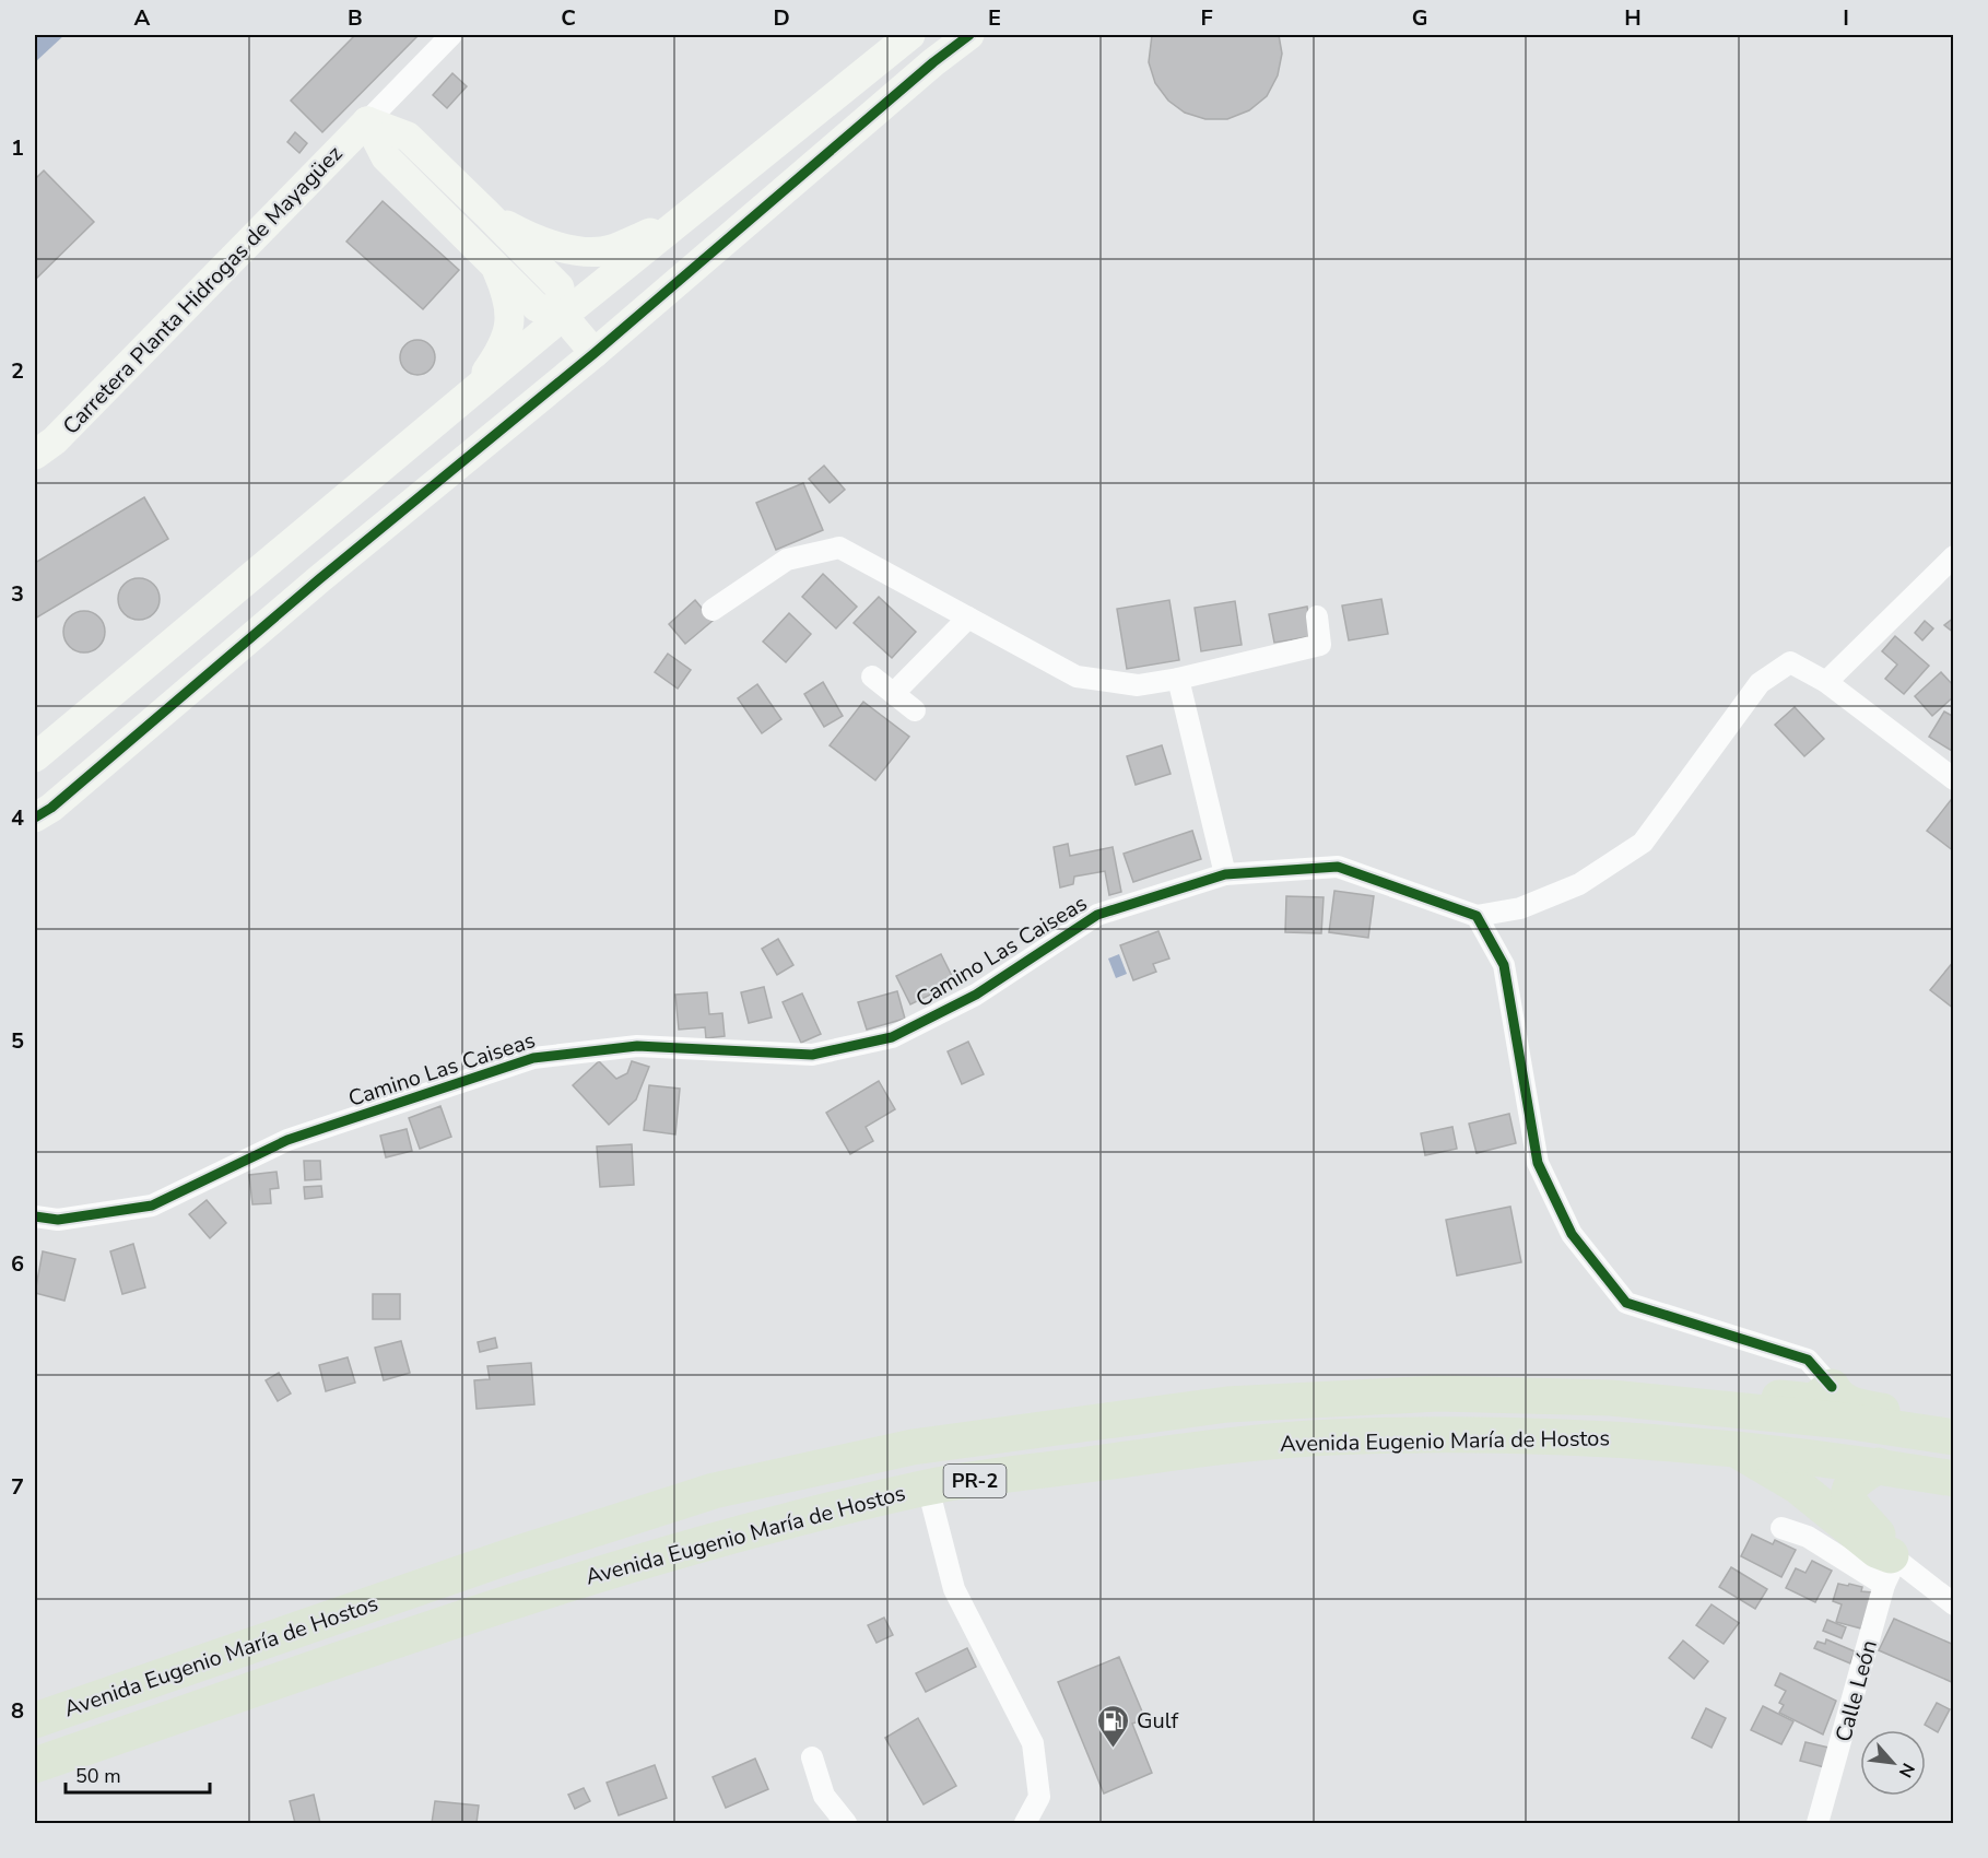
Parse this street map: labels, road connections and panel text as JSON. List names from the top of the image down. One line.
{"streets":{"highway":["Avenida Eugenio María de Hostos","PR-2"],"street":["Carretera Planta Hidrogas de Mayagüez","Camino Las Caiseas","Calle León"]},"places":{"fuel station":["Gulf"]},"scale_bar":"50 m","north":"bottom right","grid":{"columns":["A","B","C","D","E","F","G","H","I"],"rows":["1","2","3","4","5","6","7","8"]}}
